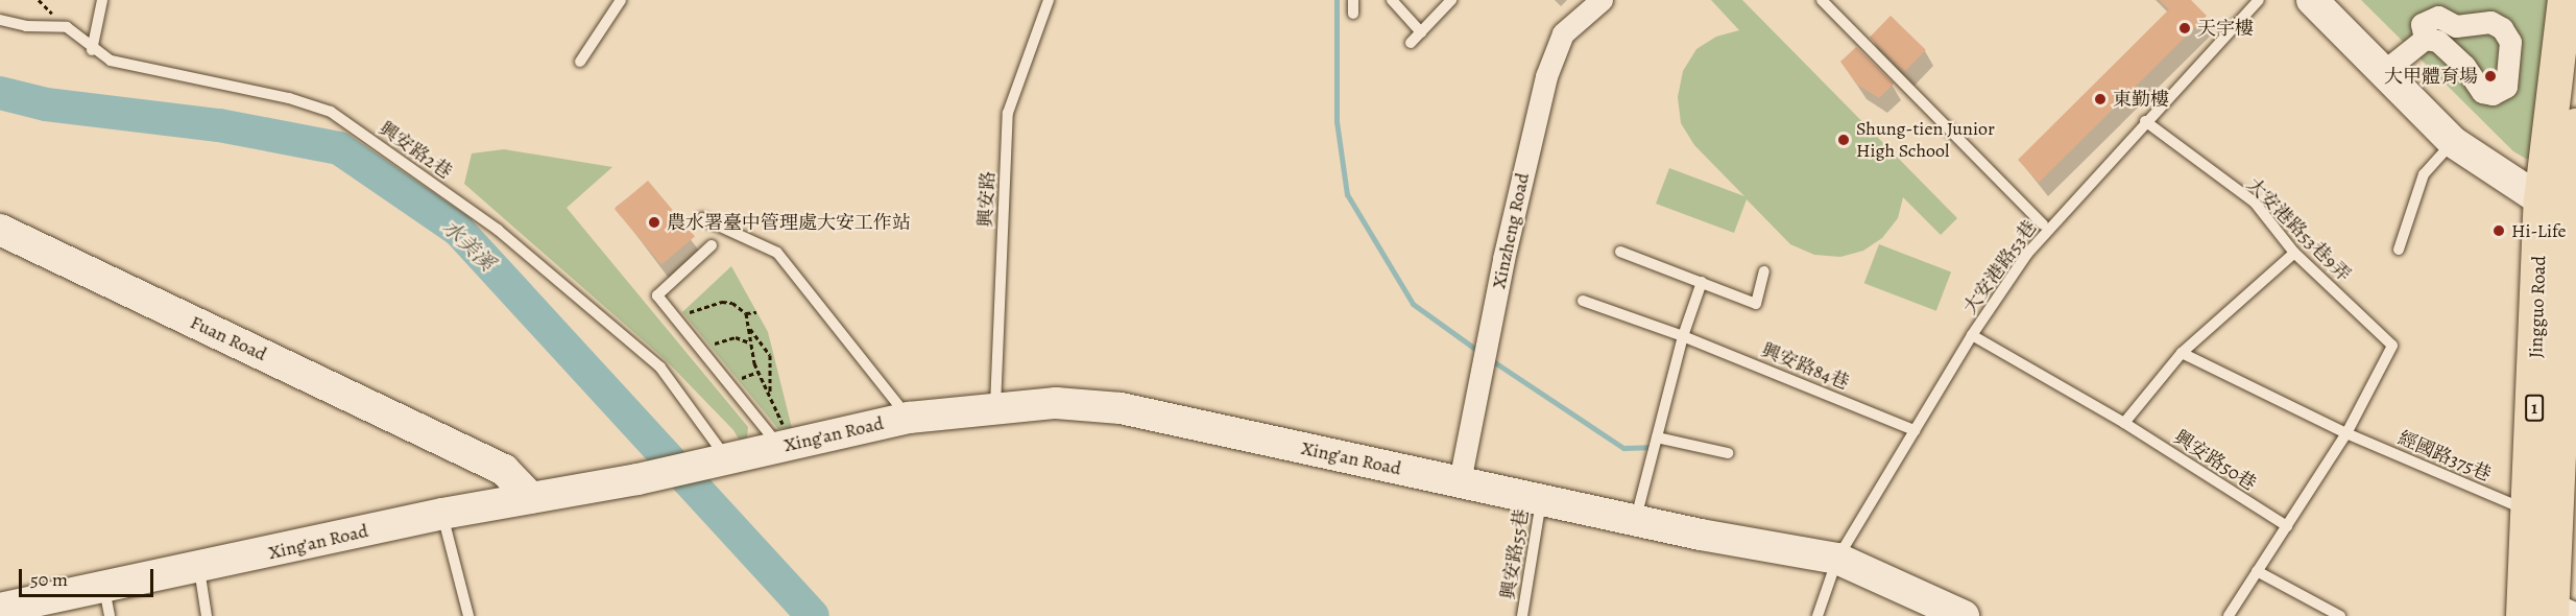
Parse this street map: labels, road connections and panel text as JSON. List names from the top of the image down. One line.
{"streets":{"main road":["Jingguo Road","1"],"street":["Xinzheng Road","Fuan Road","Xing’an Road"],"lane":["興安路2巷","興安路","大安港路53巷9弄","大安港路53巷","興安路84巷","經國路375巷","興安路50巷","興安路55巷"]},"crossings":[["興安路2巷","Xing’an Road"],["興安路","Xing’an Road"],["大安港路53巷9弄","大安港路53巷"],["大安港路53巷9弄","經國路375巷"],["Xinzheng Road","Xing’an Road"],["大安港路53巷","興安路84巷"],["大安港路53巷","Xing’an Road"],["大安港路53巷","興安路50巷"],["Jingguo Road","經國路375巷"],["Fuan Road","Xing’an Road"],["Xing’an Road","興安路55巷"]],"water":["水美溪"],"places":["天宇樓","大甲體育場","東勤樓","Shung-tien Junior High School","農水署臺中管理處大安工作站","Hi-Life"],"scale_bar":"50 m"}
